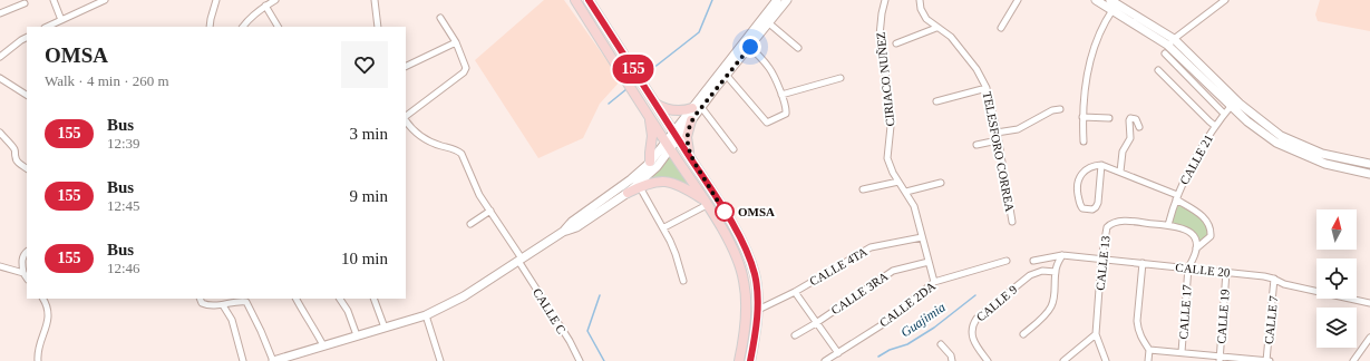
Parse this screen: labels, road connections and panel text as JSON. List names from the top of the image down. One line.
{"streets":{"street":["CIRIACO NUÑEZ","TELESFORO CORREA","CALLE 21","CALLE 13","CALLE 4TA","CALLE 20","CALLE 3RA","CALLE 9","CALLE 2DA","CALLE C","CALLE 17","CALLE 19","CALLE 7"]},"crossings":[["CIRIACO NUÑEZ","CALLE 4TA"],["CIRIACO NUÑEZ","CALLE 3RA"],["CIRIACO NUÑEZ","CALLE 2DA"],["CALLE 21","CALLE 13"],["CALLE 21","CALLE 17"],["CALLE 13","CALLE 20"],["CALLE 20","CALLE 17"],["CALLE 20","CALLE 19"],["CALLE 20","CALLE 7"]],"water":["Guajimia"],"places":["OMSA"],"lines":["bus line 155"],"north":"top","page":{"on_map":"155","heading":["OMSA","Walk · 4 min · 260 m"],"list":[{"mark":"155","name":"Bus","note":"12:39","value":"3 min"},{"mark":"155","name":"Bus","note":"12:45","value":"9 min"},{"mark":"155","name":"Bus","note":"12:46","value":"10 min"}]}}
